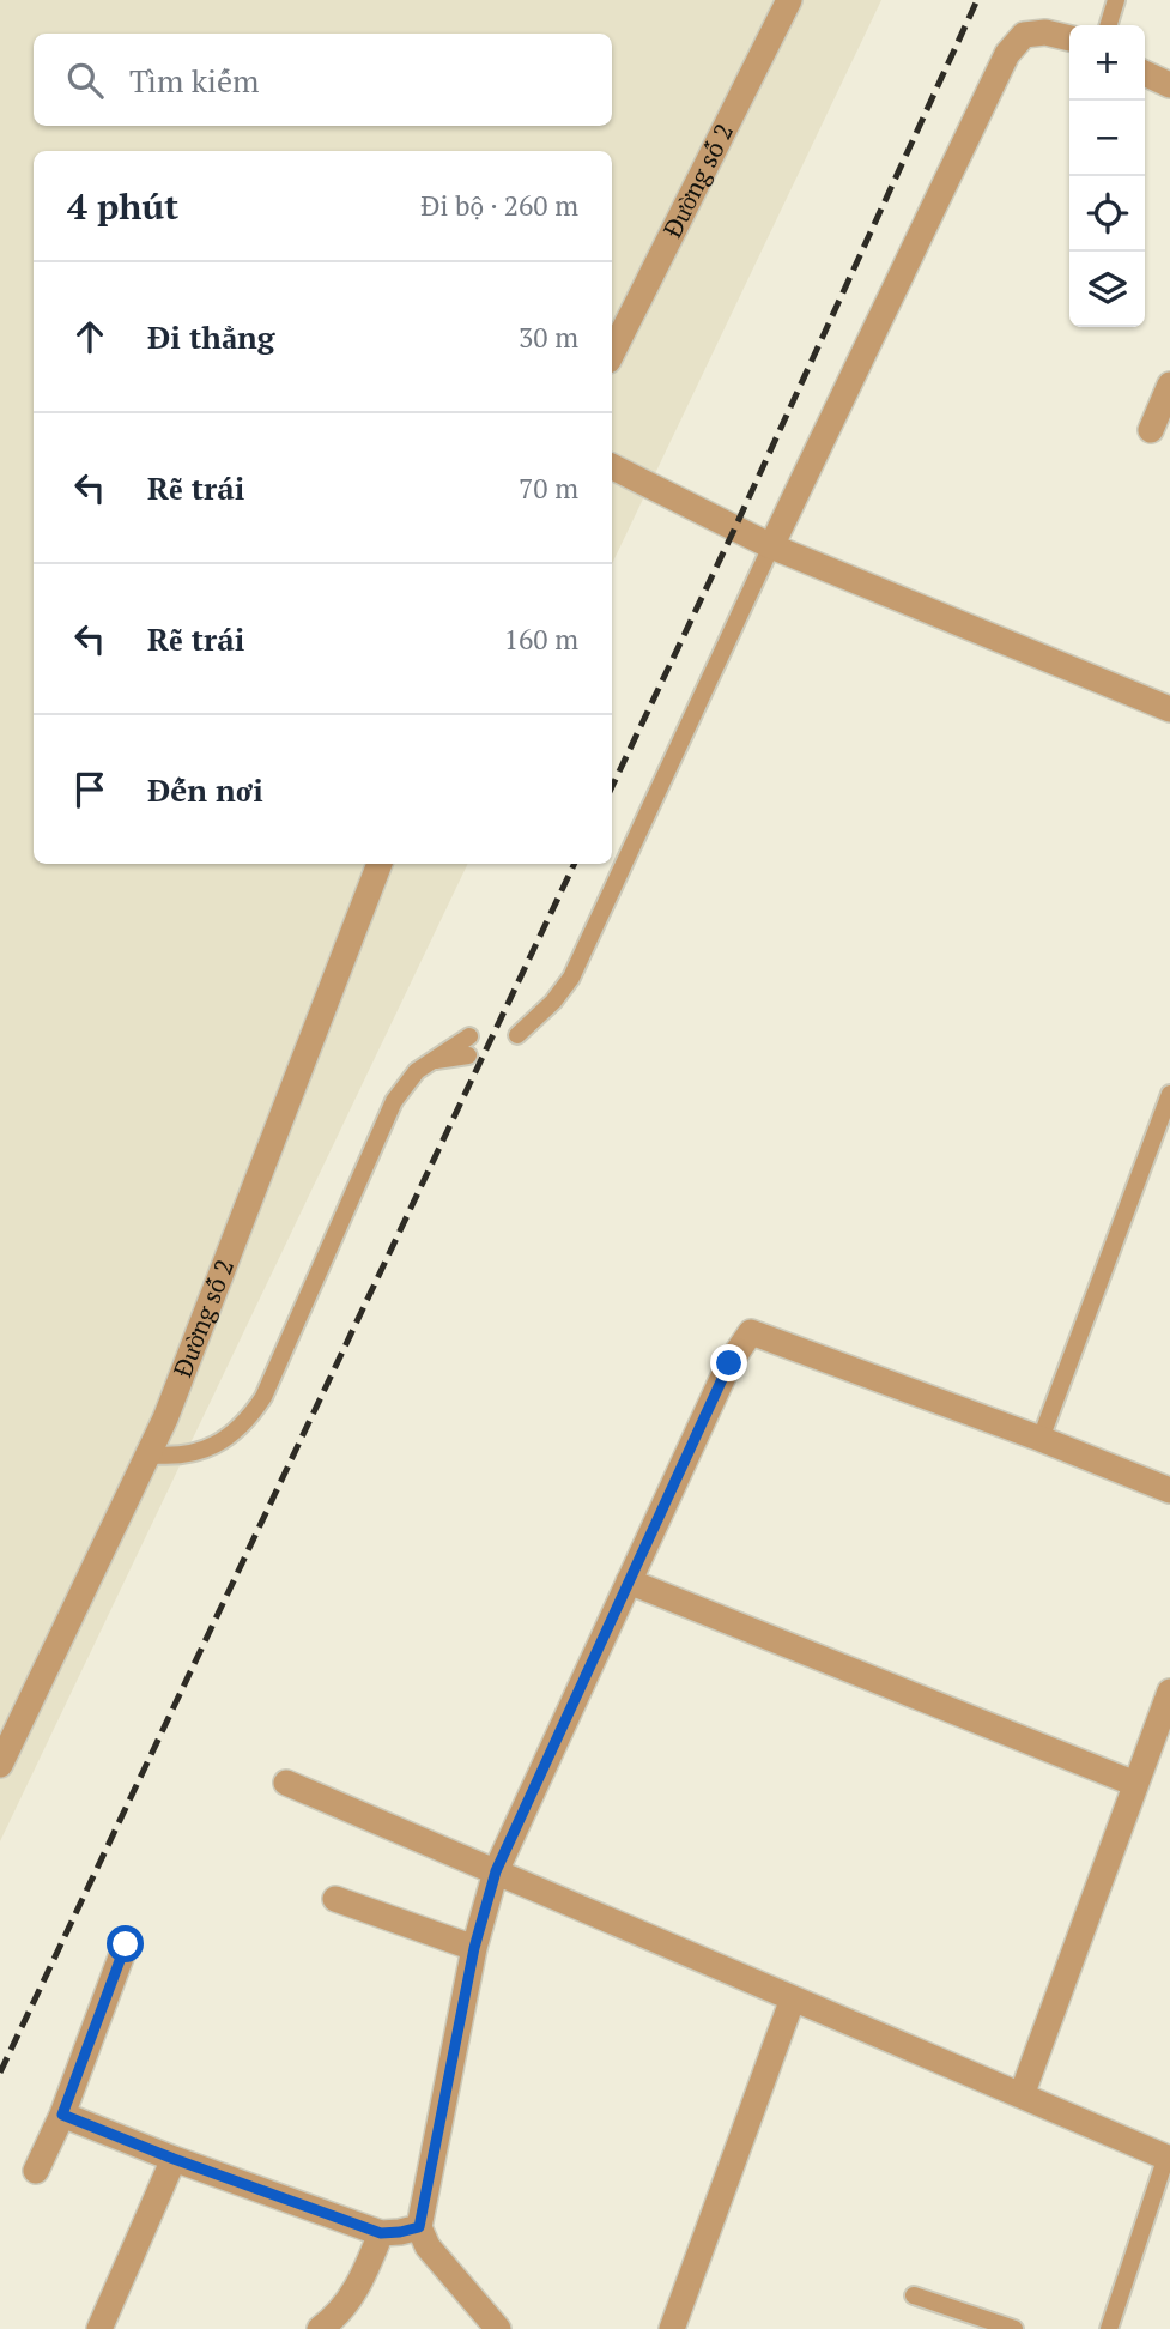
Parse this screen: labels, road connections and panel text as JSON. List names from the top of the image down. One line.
{"streets":{"street":["Đường số 2"]},"page":{"map_buttons":["+","−"],"search":"Tìm kiếm","heading":["4 phút","Đi bộ · 260 m"],"list":[["Đi thẳng","30 m"],["Rẽ trái","70 m"],["Rẽ trái","160 m"],"Đến nơi"]}}
